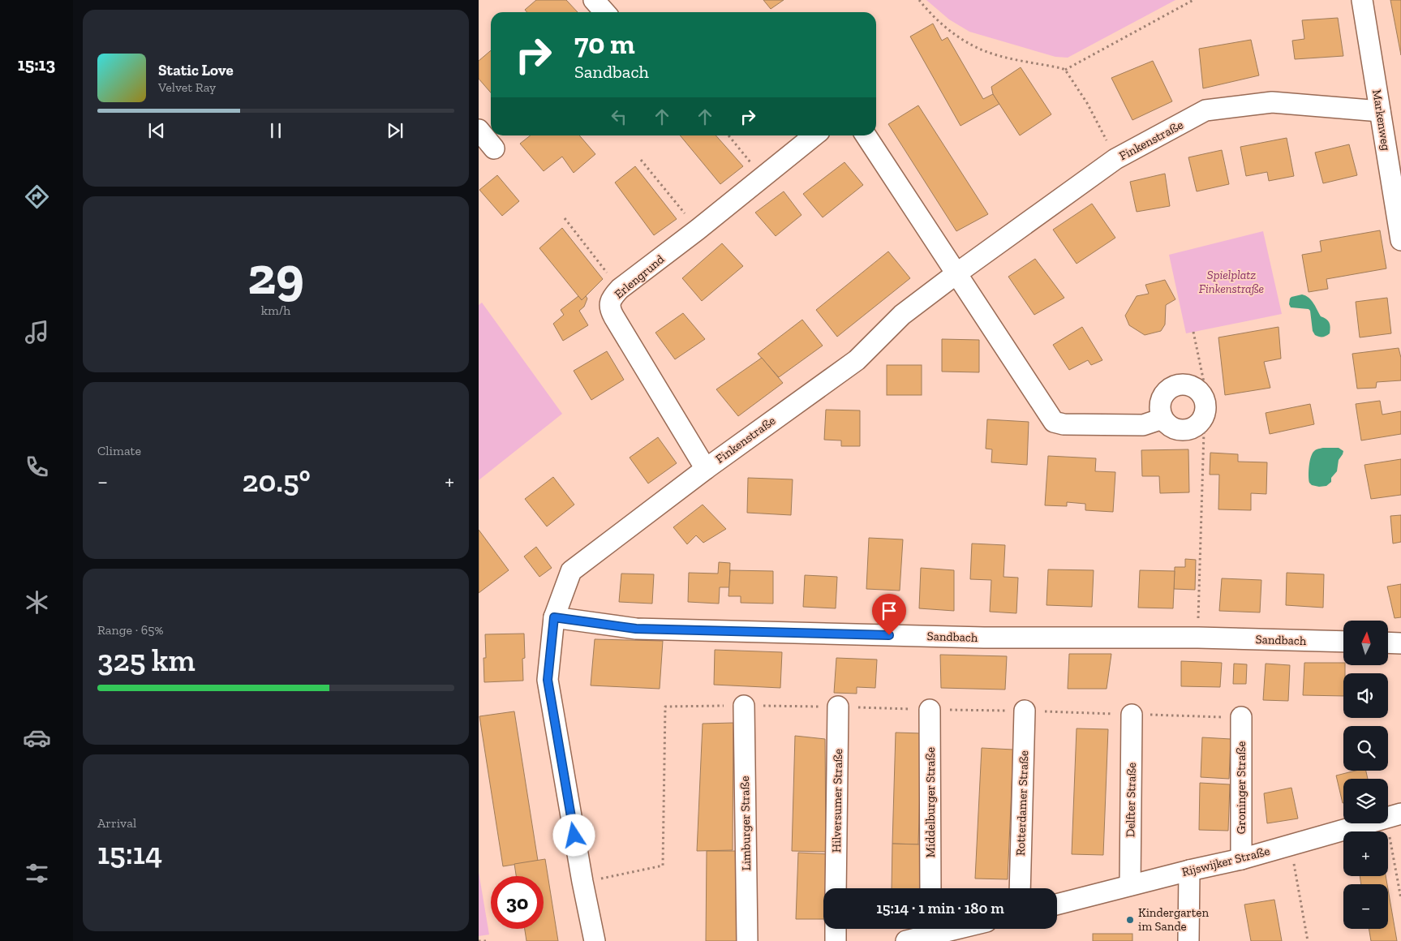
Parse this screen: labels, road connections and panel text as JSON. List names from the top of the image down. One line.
{"streets":{"street":["Markenweg","Finkenstraße","Erlengrund","Sandbach","Groninger Straße","Delfter Straße","Hilversumer Straße","Middelburger Straße","Rotterdamer Straße","Limburger Straße","Rijswijker Straße"]},"crossings":[["Markenweg","Finkenstraße"],["Finkenstraße","Erlengrund"],["Finkenstraße","Sandbach"],["Groninger Straße","Rijswijker Straße"],["Delfter Straße","Rijswijker Straße"]],"parks":["Spielplatz Finkenstraße"],"places":["Kindergarten im Sande"],"north":"top","page":{"tabs":"15:13","turn":["70 m","Sandbach"],"song":["Static Love","Velvet Ray"],"tile":[["29","km/h"],"Climate",["Range · 65%","325 km"],["Arrival","15:14"]],"heat":["−","20.5°","+"],"map_buttons":["+","−"],"limit":"30","trip":"15:14 · 1 min · 180 m"}}
